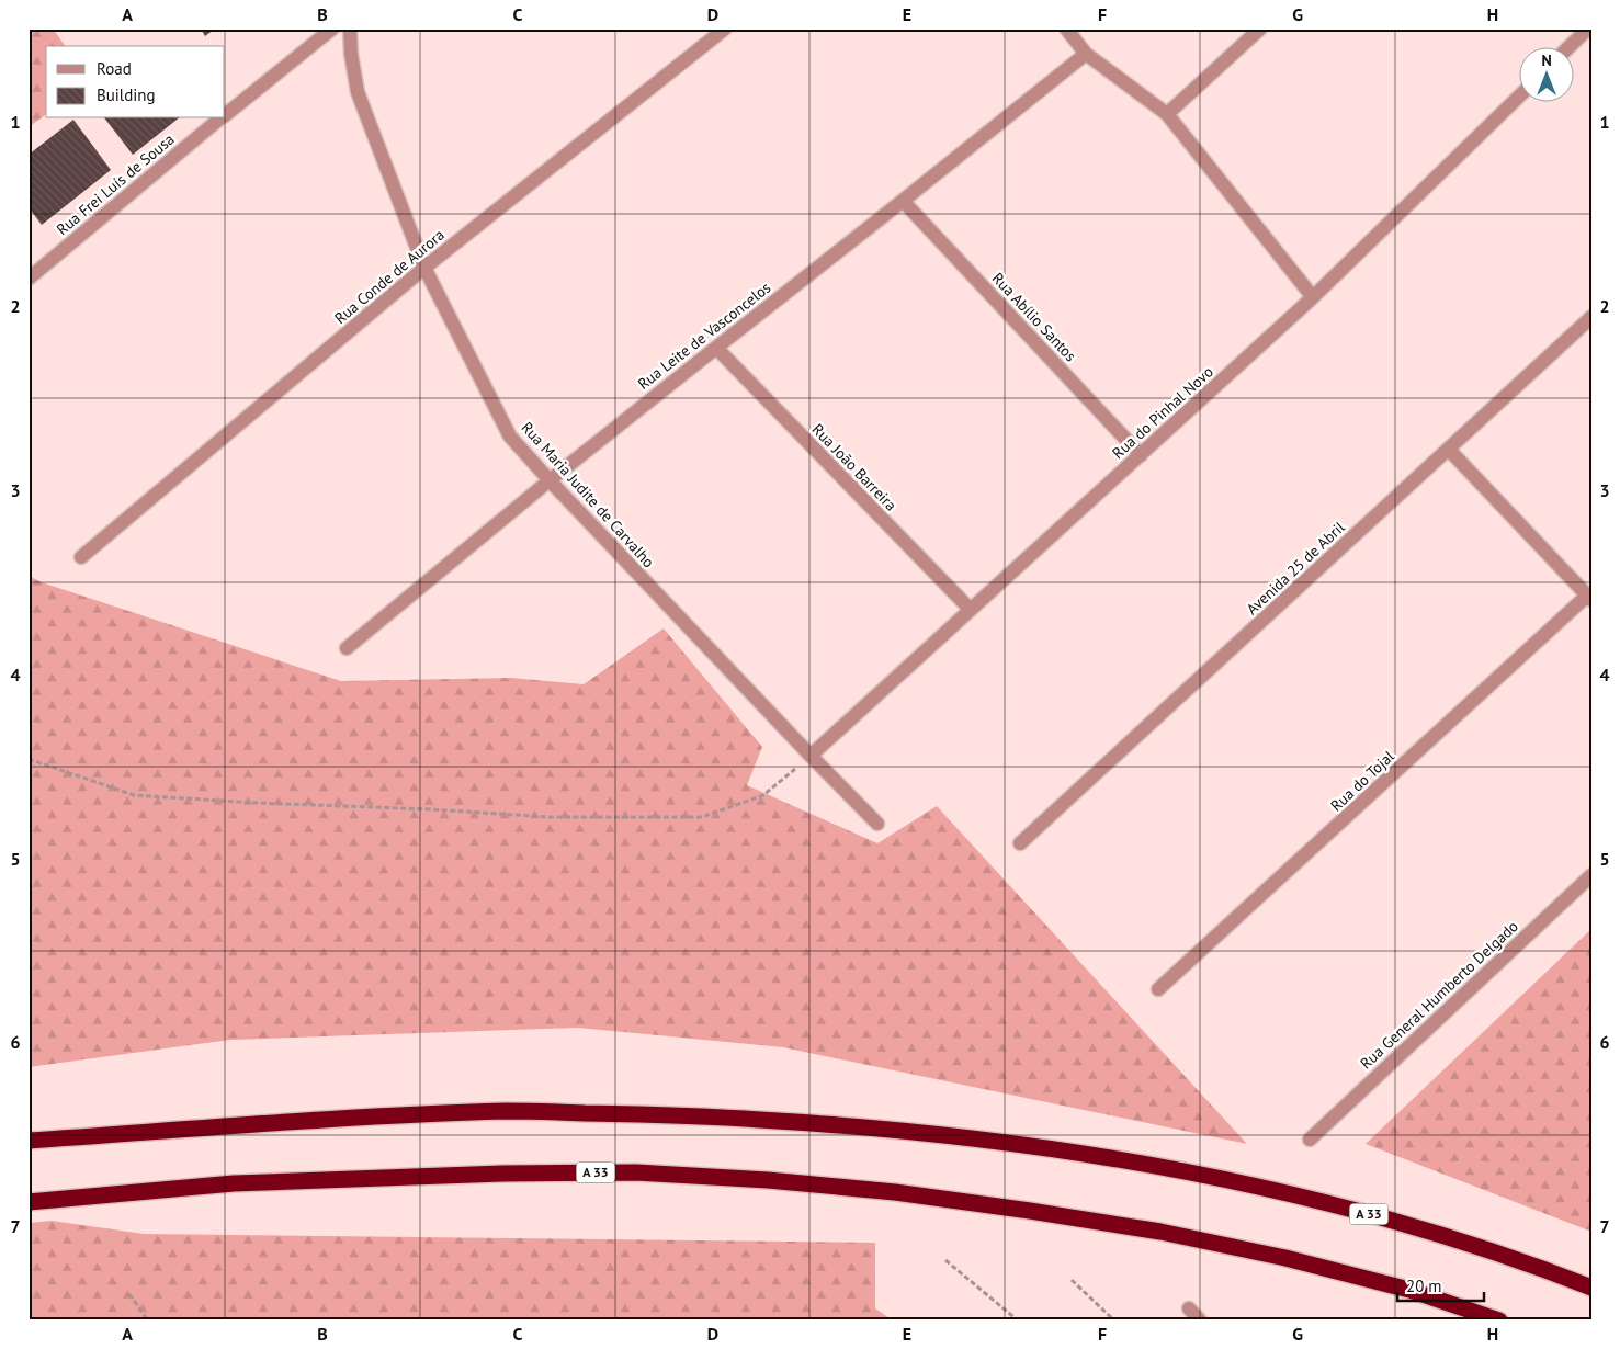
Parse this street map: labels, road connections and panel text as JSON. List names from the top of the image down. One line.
{"streets":{"highway":["A 33"],"street":["Rua Frei Luís de Sousa","Rua Conde de Aurora","Rua Abílio Santos","Rua Leite de Vasconcelos","Rua do Pinhal Novo","Rua João Barreira","Rua Maria Judite de Carvalho","Avenida 25 de Abril","Rua do Tojal","Rua General Humberto Delgado"]},"crossings":[["Rua Conde de Aurora","Rua Maria Judite de Carvalho"],["Rua Abílio Santos","Rua Leite de Vasconcelos"],["Rua Abílio Santos","Rua do Pinhal Novo"],["Rua Leite de Vasconcelos","Rua João Barreira"],["Rua Leite de Vasconcelos","Rua Maria Judite de Carvalho"],["Rua do Pinhal Novo","Rua João Barreira"],["Rua do Pinhal Novo","Rua Maria Judite de Carvalho"]],"legend":["Road","Building"],"scale_bar":"20 m","north":"top","grid":{"columns":["A","B","C","D","E","F","G","H"],"rows":["1","2","3","4","5","6","7"]}}
